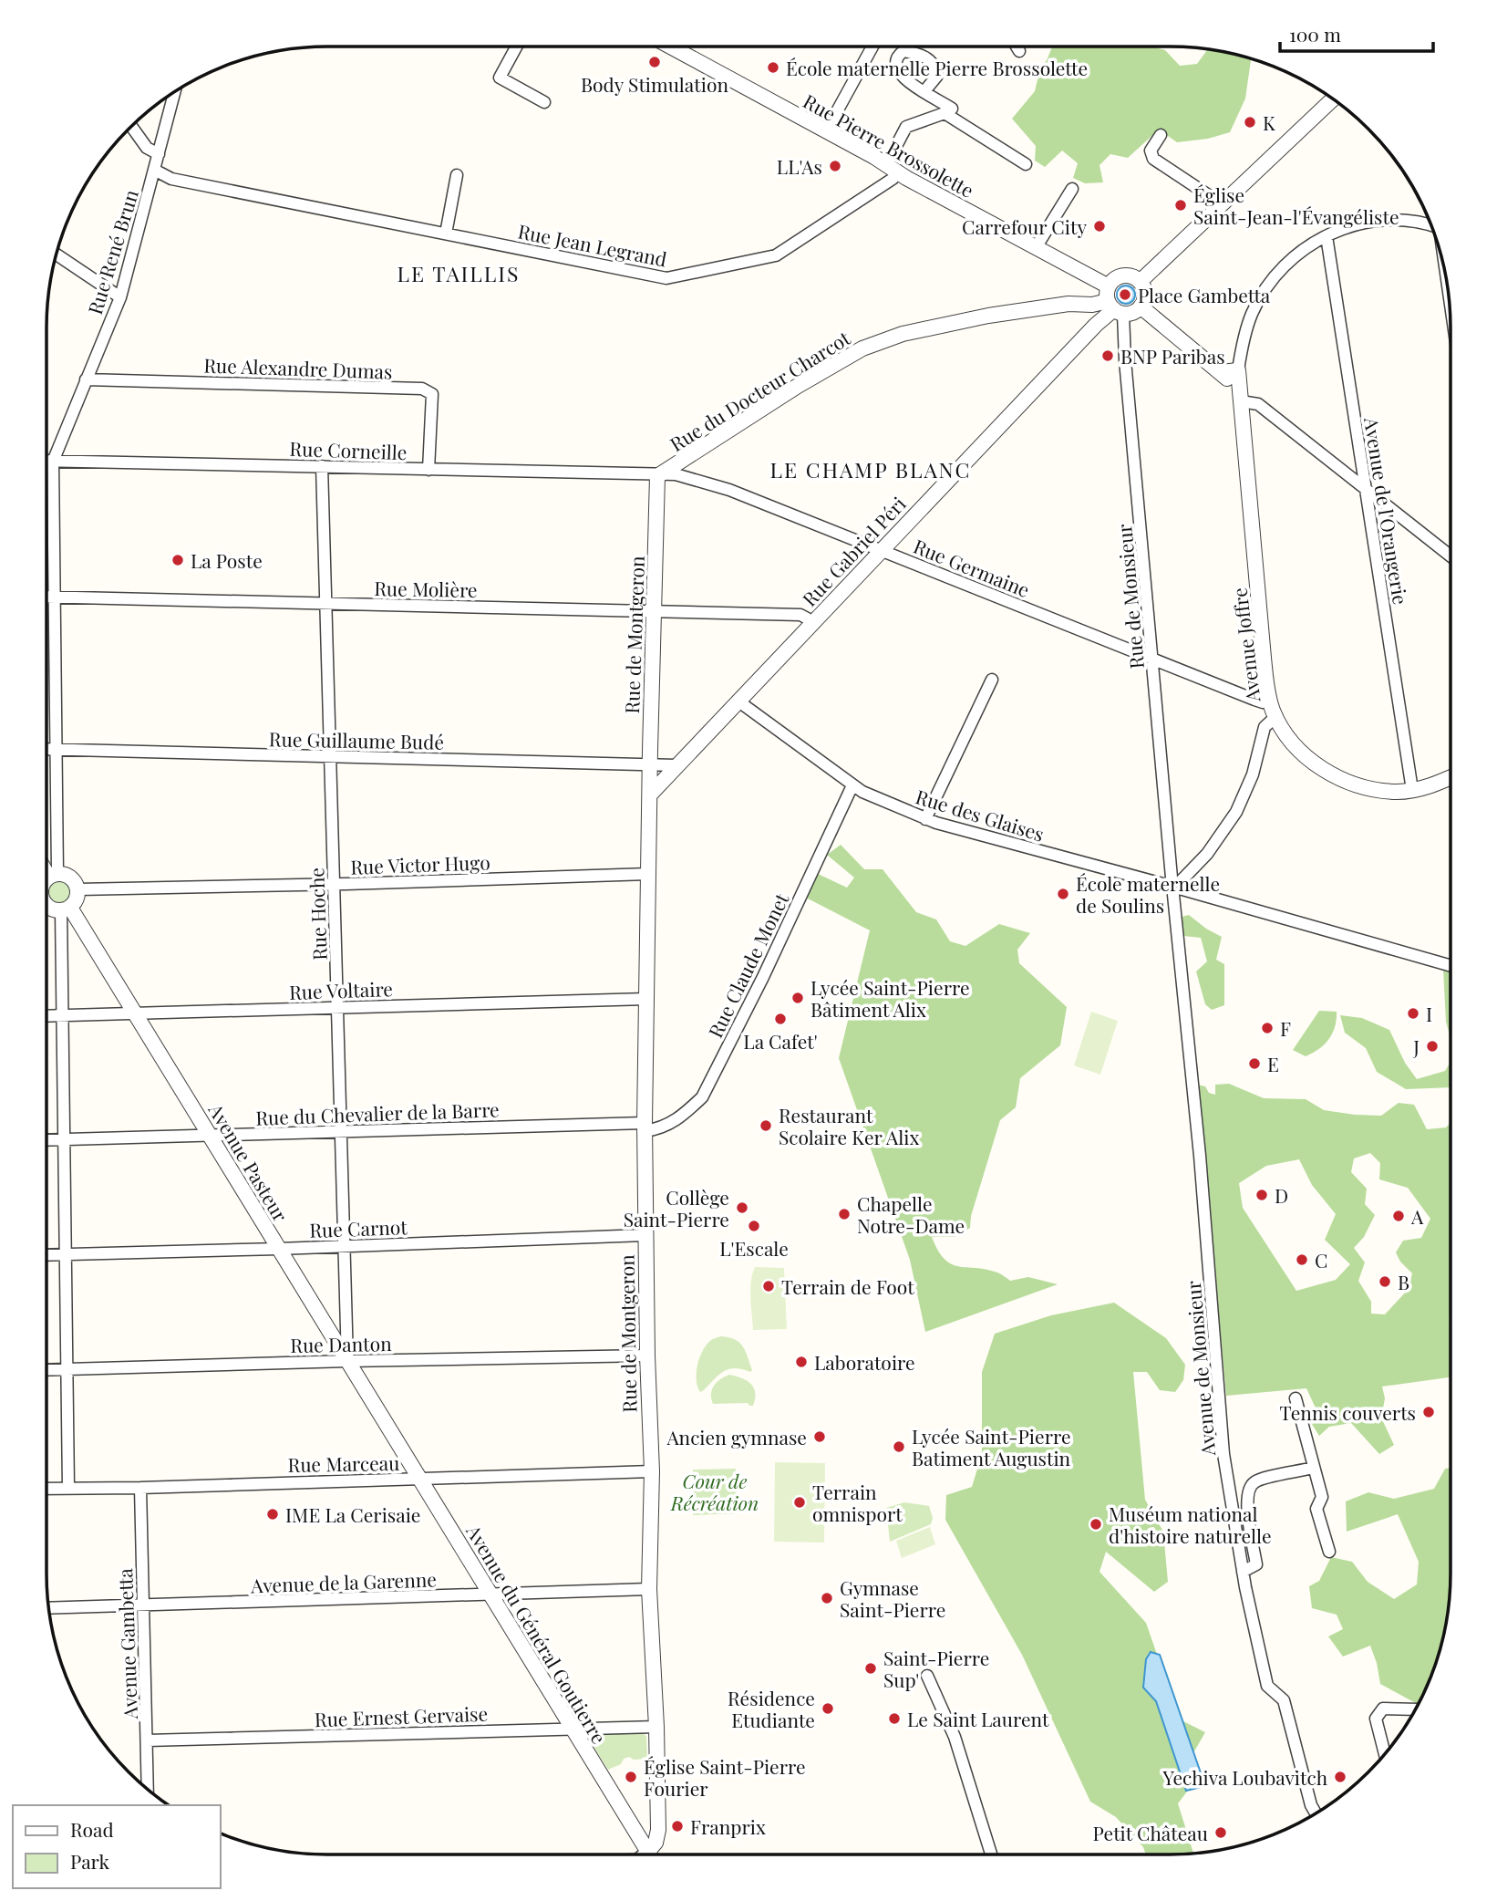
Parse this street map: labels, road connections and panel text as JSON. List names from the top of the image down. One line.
{"streets":{"street":["Rue Pierre Brossolette","Rue Jean Legrand","Rue René Brun","Rue Alexandre Dumas","Rue du Docteur Charcot","Rue Corneille","Avenue de l'Orangerie","Rue Gabriel Péri","Rue Germaine","Rue Molière","Rue de Monsieur","Rue de Montgeron","Avenue Joffre","Rue Guillaume Budé","Rue des Glaises","Rue Victor Hugo","Rue Hoche","Rue Claude Monet","Rue Voltaire","Rue du Chevalier de la Barre","Avenue Pasteur","Rue Carnot","Rue Danton","Avenue de Monsieur","Rue Marceau","Avenue de la Garenne","Avenue du Général Goutierre","Avenue Gambetta","Rue Ernest Gervaise"]},"crossings":[["Rue Pierre Brossolette","Rue Jean Legrand"],["Rue Pierre Brossolette","Rue du Docteur Charcot"],["Rue Pierre Brossolette","Rue Gabriel Péri"],["Rue Pierre Brossolette","Rue de Monsieur"],["Rue Jean Legrand","Rue René Brun"],["Rue René Brun","Rue Alexandre Dumas"],["Rue René Brun","Rue Corneille"],["Rue Alexandre Dumas","Rue Corneille"],["Rue du Docteur Charcot","Rue Corneille"],["Rue du Docteur Charcot","Rue Gabriel Péri"],["Rue du Docteur Charcot","Rue Germaine"],["Rue du Docteur Charcot","Rue de Monsieur"],["Rue du Docteur Charcot","Rue de Montgeron"],["Rue Corneille","Rue Germaine"],["Rue Corneille","Rue de Montgeron"],["Rue Corneille","Rue Hoche"],["Avenue de l'Orangerie","Avenue Joffre"],["Rue Gabriel Péri","Rue Germaine"],["Rue Gabriel Péri","Rue Molière"],["Rue Gabriel Péri","Rue de Monsieur"],["Rue Gabriel Péri","Rue Guillaume Budé"],["Rue Gabriel Péri","Rue des Glaises"],["Rue Germaine","Rue de Monsieur"],["Rue Germaine","Rue de Montgeron"],["Rue Germaine","Avenue Joffre"],["Rue Molière","Rue de Montgeron"],["Rue Molière","Rue Hoche"],["Rue de Monsieur","Rue des Glaises"],["Rue de Monsieur","Avenue de Monsieur"],["Rue de Montgeron","Rue Guillaume Budé"],["Rue de Montgeron","Rue Victor Hugo"],["Rue de Montgeron","Rue Claude Monet"],["Rue de Montgeron","Rue Voltaire"],["Rue de Montgeron","Rue du Chevalier de la Barre"],["Rue de Montgeron","Rue Carnot"],["Rue de Montgeron","Rue Danton"],["Rue de Montgeron","Rue Marceau"],["Rue de Montgeron","Avenue de la Garenne"],["Rue de Montgeron","Avenue du Général Goutierre"],["Rue de Montgeron","Rue Ernest Gervaise"],["Rue Guillaume Budé","Rue Hoche"],["Rue des Glaises","Rue Claude Monet"],["Rue des Glaises","Avenue de Monsieur"],["Rue Victor Hugo","Rue Hoche"],["Rue Hoche","Rue Voltaire"],["Rue Hoche","Rue du Chevalier de la Barre"],["Rue Hoche","Avenue Pasteur"],["Rue Hoche","Rue Carnot"],["Rue Hoche","Rue Danton"],["Rue Claude Monet","Rue du Chevalier de la Barre"],["Rue Voltaire","Avenue Pasteur"],["Rue du Chevalier de la Barre","Avenue Pasteur"],["Avenue Pasteur","Rue Carnot"],["Avenue Pasteur","Rue Danton"],["Avenue Pasteur","Avenue du Général Goutierre"],["Rue Marceau","Avenue du Général Goutierre"],["Rue Marceau","Avenue Gambetta"],["Avenue de la Garenne","Avenue du Général Goutierre"],["Avenue de la Garenne","Avenue Gambetta"],["Avenue du Général Goutierre","Rue Ernest Gervaise"],["Avenue Gambetta","Rue Ernest Gervaise"]],"districts":["LE TAILLIS","LE CHAMP BLANC"],"parks":["Cour de Récréation"],"places":["Body Stimulation","École maternelle Pierre Brossolette","K","LL'As","Église Saint-Jean-l'Évangéliste","Carrefour City","Place Gambetta","BNP Paribas","La Poste","École maternelle de Soulins","Lycée Saint-Pierre Bâtiment Alix","I","La Cafet'","F","J","E","Restaurant Scolaire Ker Alix","D","Collège Saint-Pierre","Chapelle Notre-Dame","A","L'Escale","C","B","Terrain de Foot","Laboratoire","Tennis couverts","Ancien gymnase","Lycée Saint-Pierre Batiment Augustin","Terrain omnisport","IME La Cerisaie","Muséum national d'histoire naturelle","Gymnase Saint-Pierre","Saint-Pierre Sup'","Résidence Etudiante","Le Saint Laurent","Église Saint-Pierre Fourier","Yechiva Loubavitch","Franprix","Petit Château"],"legend":["Road","Park"],"scale_bar":"100 m"}
